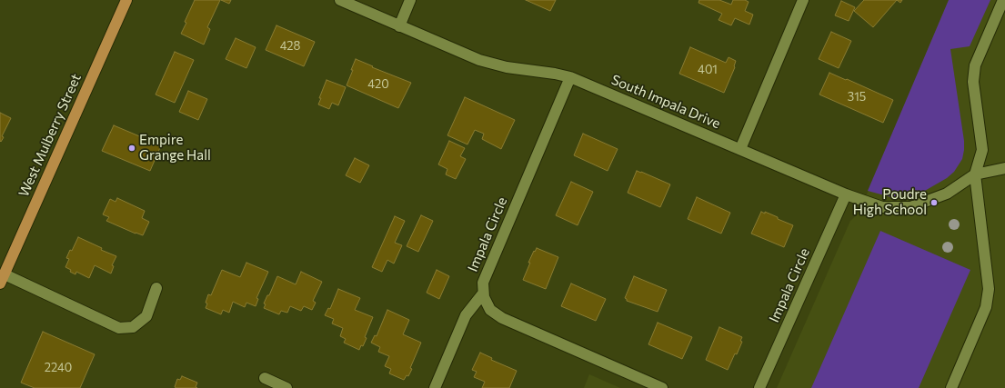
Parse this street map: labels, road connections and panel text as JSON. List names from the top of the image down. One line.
{"streets":{"main road":["West Mulberry Street"],"street":["South Impala Drive","Impala Circle"]},"crossings":[["South Impala Drive","Impala Circle"]],"places":["Empire Grange Hall","Poudre High School"],"house_numbers":["428","401","420","315","2240"]}
